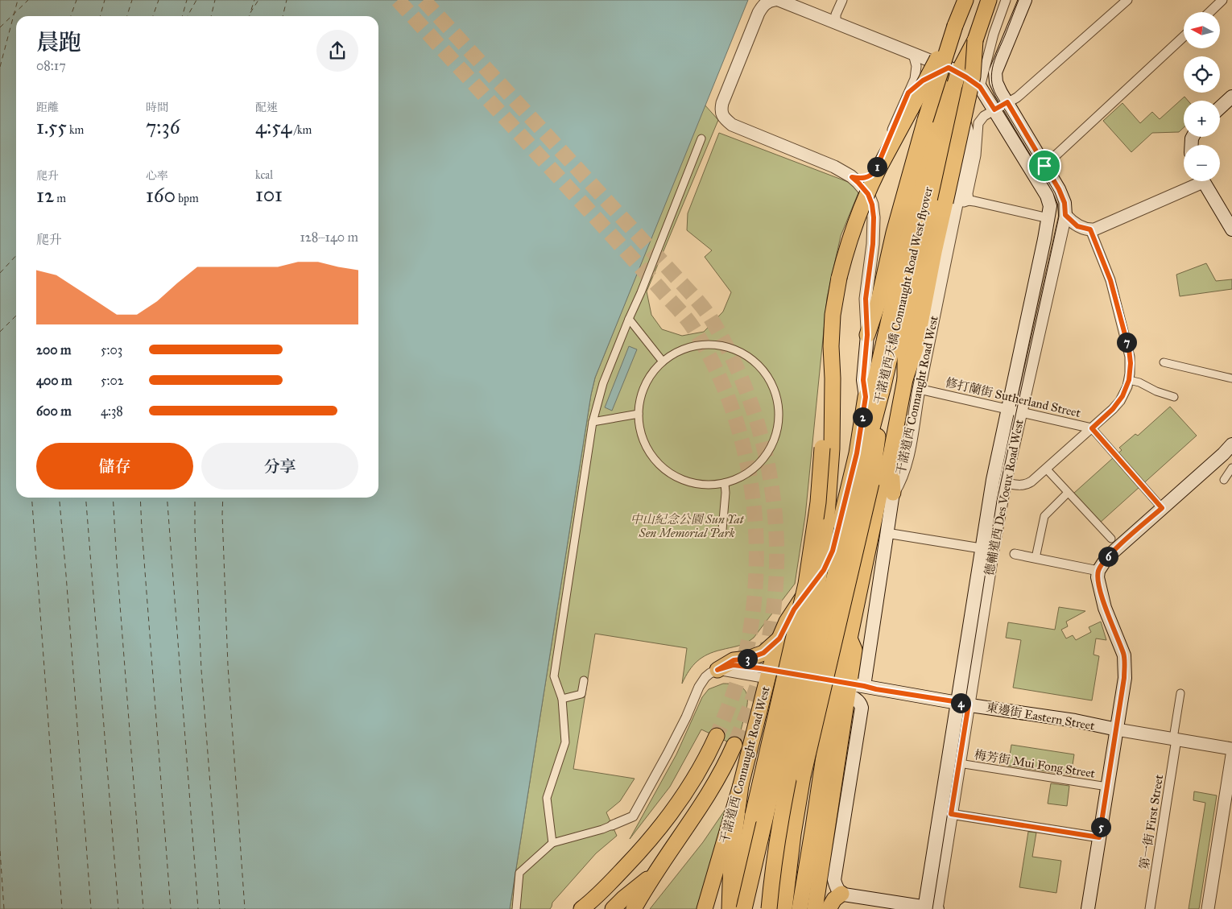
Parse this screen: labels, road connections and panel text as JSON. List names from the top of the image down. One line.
{"streets":{"main road":["干諾道西天橋 Connaught Road West flyover","干諾道西 Connaught Road West","德輔道西 Des Voeux Road West","東邊街 Eastern Street"],"street":["修打蘭街 Sutherland Street","梅芳街 Mui Fong Street","第一街 First Street"]},"crossings":[["干諾道西 Connaught Road West","修打蘭街 Sutherland Street"],["干諾道西 Connaught Road West","東邊街 Eastern Street"],["修打蘭街 Sutherland Street","德輔道西 Des Voeux Road West"],["德輔道西 Des Voeux Road West","東邊街 Eastern Street"],["德輔道西 Des Voeux Road West","梅芳街 Mui Fong Street"],["東邊街 Eastern Street","第一街 First Street"]],"parks":["中山紀念公園 Sun Yat Sen Memorial Park"],"north":"left","page":{"map_buttons":["+","−"],"heading":["晨跑","08:17"],"stats":[["距離","1.55 km"],["時間","7:36"],["配速","4:54 /km"],["爬升","12 m"],["心率","160 bpm"],["kcal","101"]],"pins":["1","7","2","6","3","4","5"],"chart":["爬升","128–140 m"],"list":[{"name":"200 m","note":"5:03"},{"name":"400 m","note":"5:02"},{"name":"600 m","note":"4:38"}],"buttons":["儲存","分享"]}}
